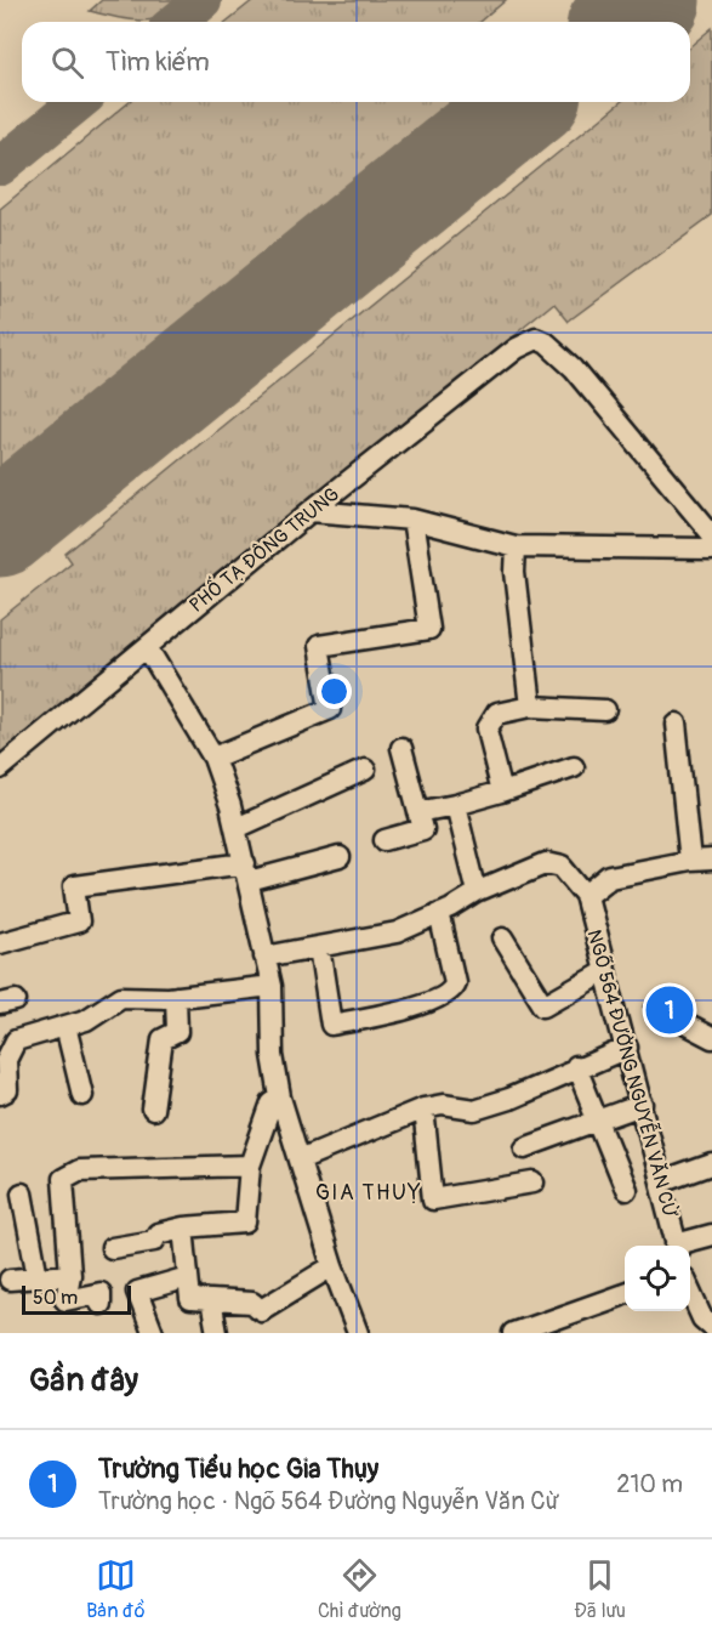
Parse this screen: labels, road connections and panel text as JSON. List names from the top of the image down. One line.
{"streets":{"street":["PHỐ TẠ ĐÔNG TRUNG","NGÕ 564 ĐƯỜNG NGUYỄN VĂN CỪ"]},"districts":["GIA THUỴ"],"scale_bar":"50 m","page":{"search":"Tìm kiếm","pins":"1","scale":"50 m","heading":"Gần đây","list":[{"mark":"1","name":"Trường Tiểu học Gia Thụy","note":"Trường học · Ngõ 564 Đường Nguyễn Văn Cừ","value":"210 m"}],"nav":["Bản đồ","Chỉ đường","Đã lưu"]}}
